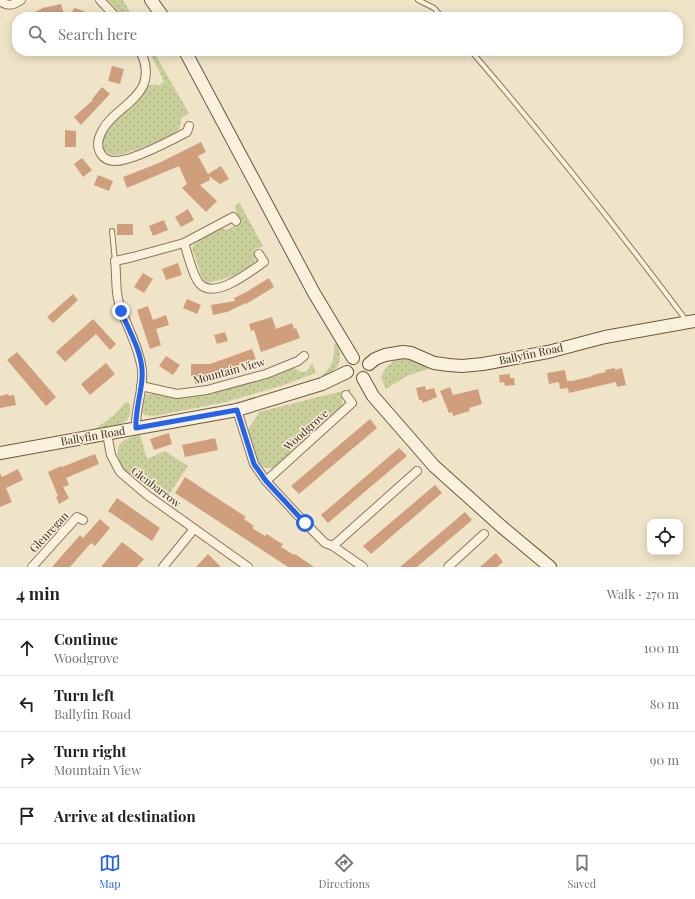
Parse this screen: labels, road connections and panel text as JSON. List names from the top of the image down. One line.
{"streets":{"street":["Ballyfin Road","Mountain View","Woodgrove","Glenbarrow","Glenregan"]},"crossings":[["Ballyfin Road","Glenbarrow"]],"page":{"search":"Search here","heading":["4 min","Walk · 270 m"],"list":[["Continue","Woodgrove","100 m"],["Turn left","Ballyfin Road","80 m"],["Turn right","Mountain View","90 m"],"Arrive at destination"],"nav":["Map","Directions","Saved"]}}
